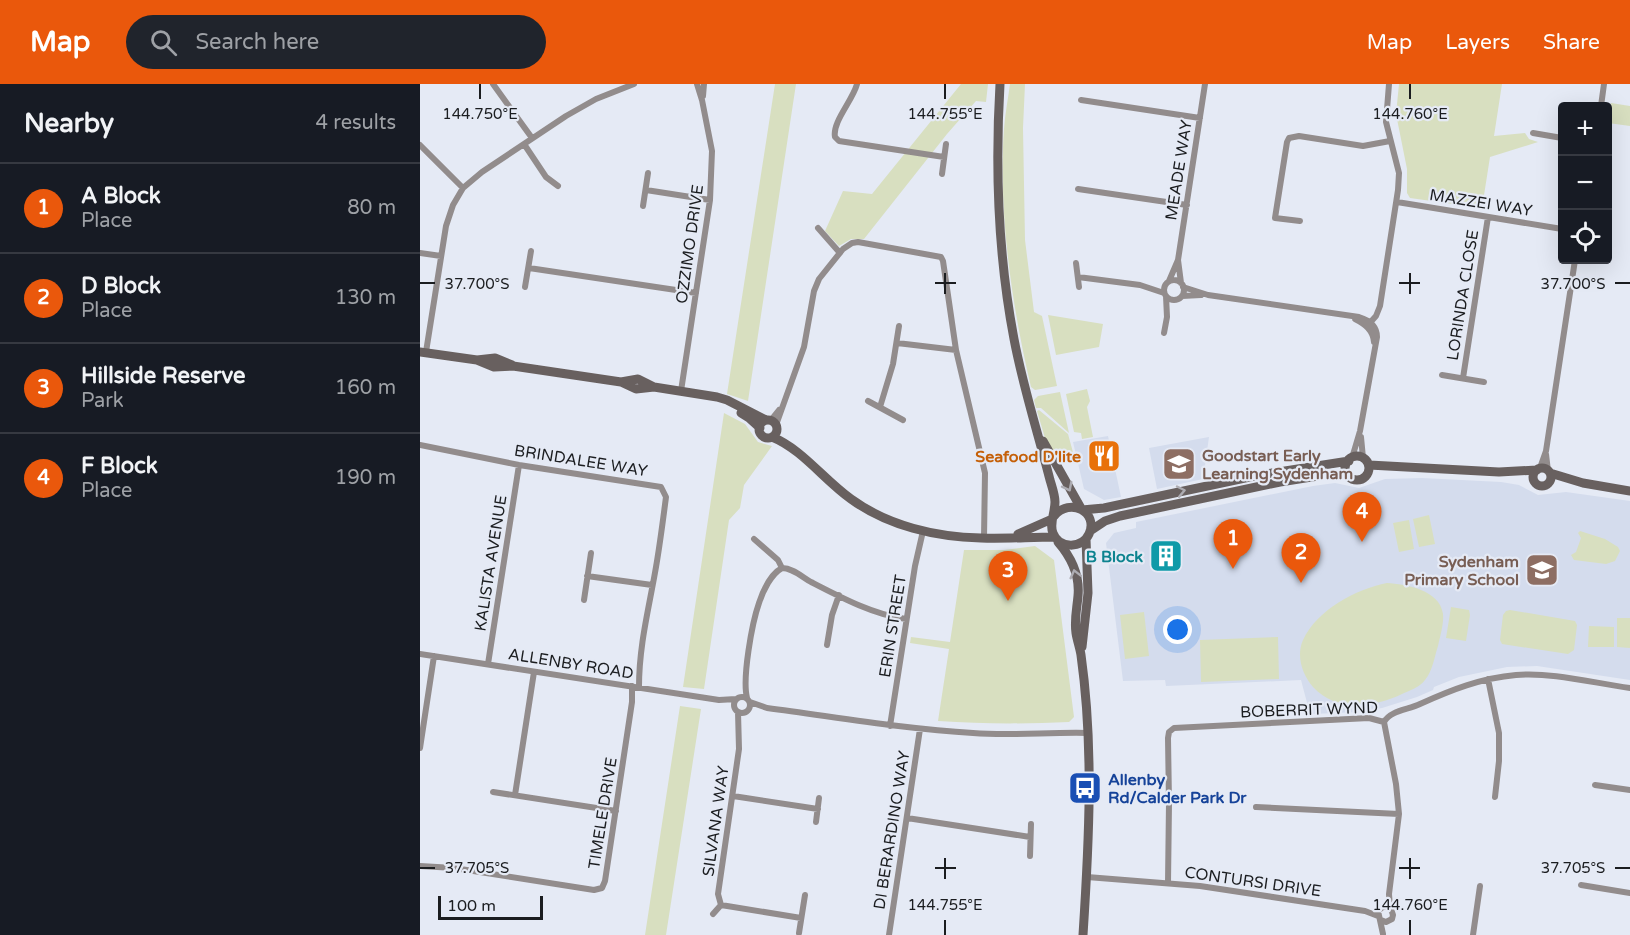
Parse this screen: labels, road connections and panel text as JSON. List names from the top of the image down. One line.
{"streets":{"street":["MEADE WAY","MAZZEI WAY","OZZIMO DRIVE","LORINDA CLOSE","BRINDALEE WAY","KALISTA AVENUE","ERIN STREET","ALLENBY ROAD","BOBERRIT WYND","TIMELE DRIVE","SILVANA WAY","DI BERARDINO WAY","CONTURSI DRIVE"]},"crossings":[["MAZZEI WAY","LORINDA CLOSE"],["BRINDALEE WAY","KALISTA AVENUE"],["BRINDALEE WAY","ALLENBY ROAD"],["BRINDALEE WAY","TIMELE DRIVE"],["KALISTA AVENUE","ALLENBY ROAD"],["ERIN STREET","ALLENBY ROAD"],["ALLENBY ROAD","TIMELE DRIVE"],["ALLENBY ROAD","SILVANA WAY"],["ALLENBY ROAD","DI BERARDINO WAY"],["BOBERRIT WYND","CONTURSI DRIVE"]],"places":{"restaurant":["Seafood D'lite"],"school or university":["Goodstart Early Learning Sydenham","Sydenham Primary School"],"building":["B Block"],"bus stop":["Allenby Rd/Calder Park Dr"]},"scale_bar":"100 m","page":{"header":"Map","search":"Search here","nav":["Map","Layers","Share"],"heading":["Nearby","4 results"],"map_buttons":["+","−"],"list":[{"mark":"1","name":"A Block","note":"Place","value":"80 m"},{"mark":"2","name":"D Block","note":"Place","value":"130 m"},{"mark":"3","name":"Hillside Reserve","note":"Park","value":"160 m"},{"mark":"4","name":"F Block","note":"Place","value":"190 m"}],"pins":["4","1","2","3"],"scale":"100 m"},"coordinates":["144.750°E","144.755°E","144.760°E","37.700°S","37.705°S"]}
